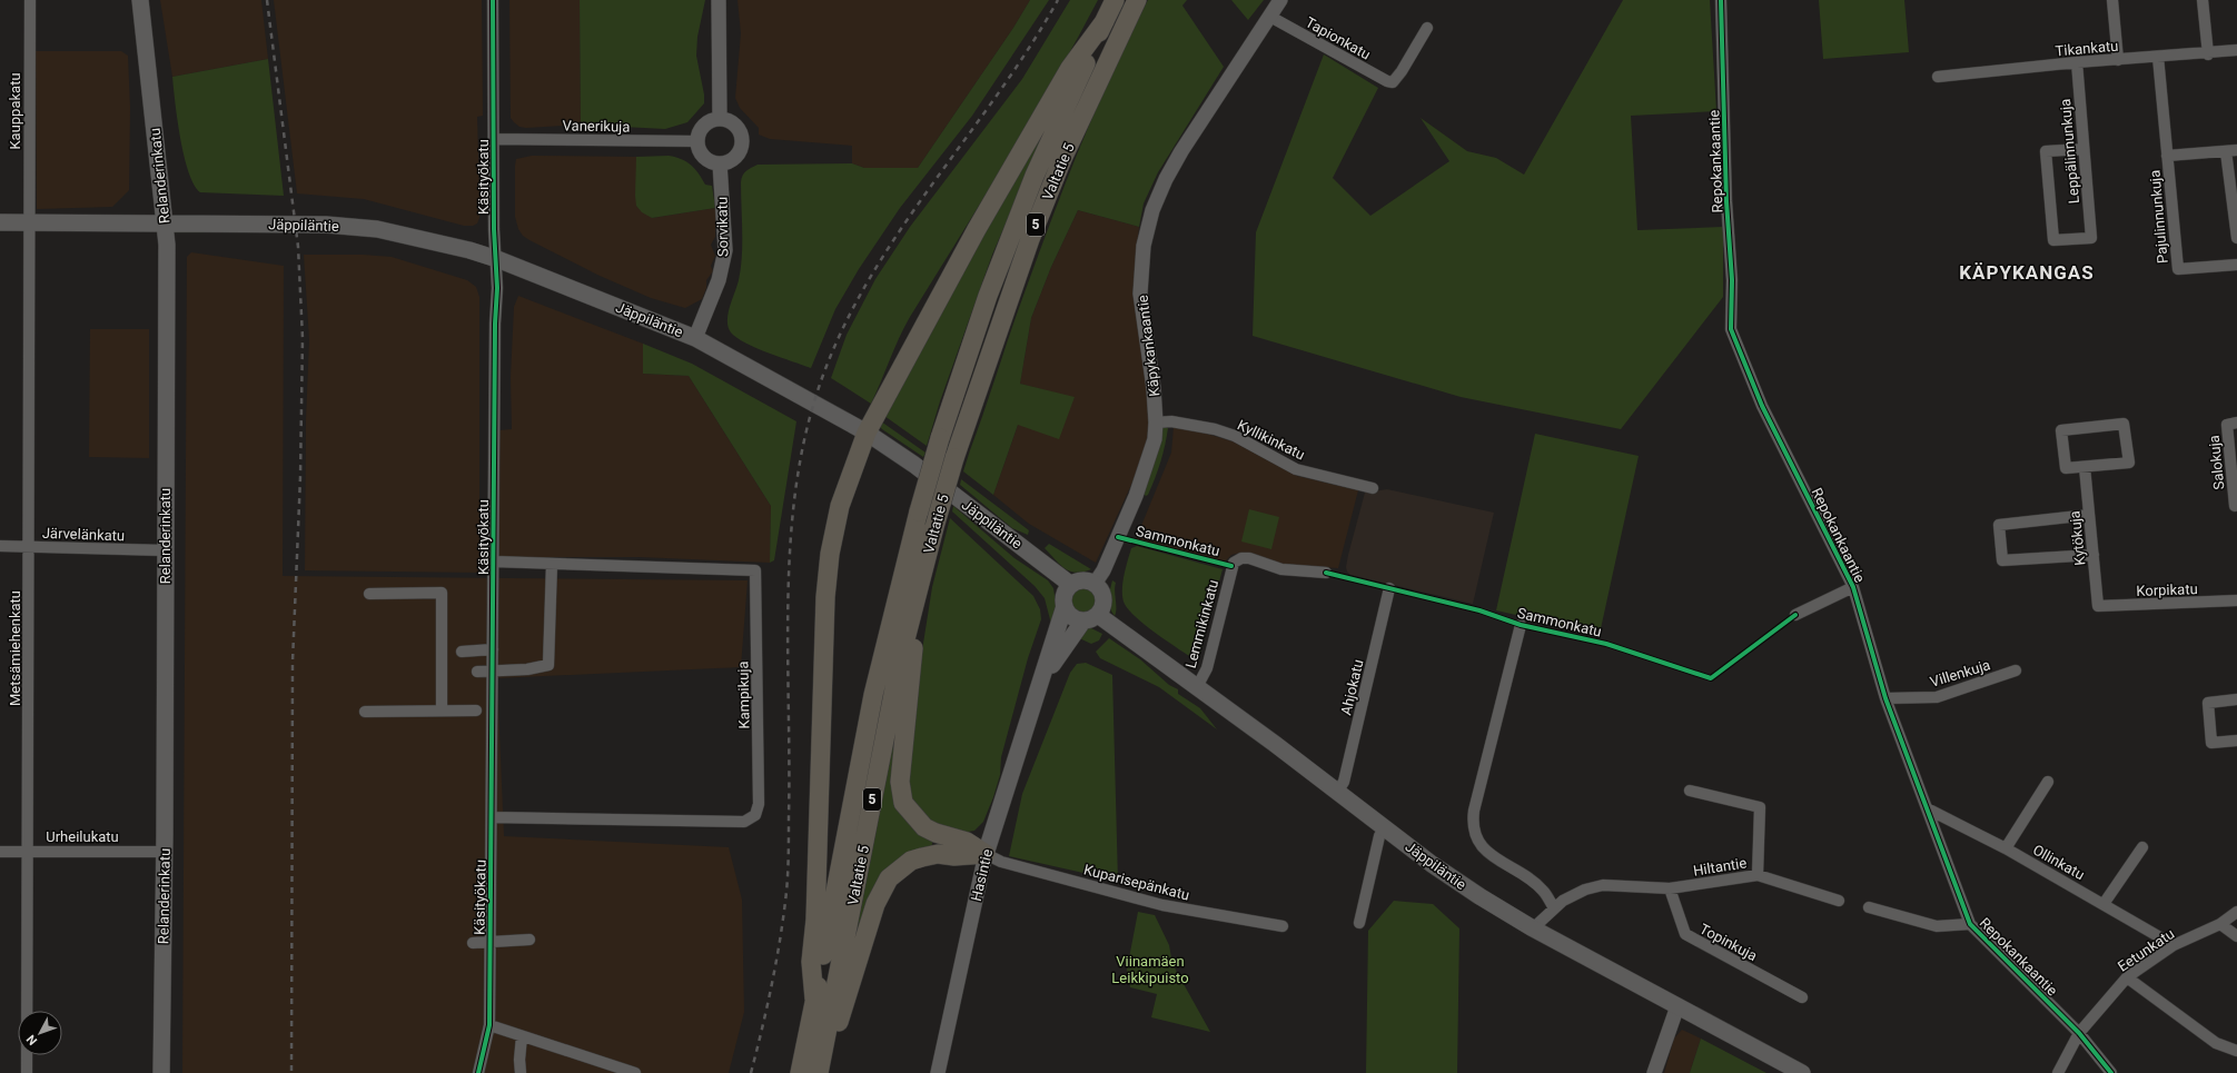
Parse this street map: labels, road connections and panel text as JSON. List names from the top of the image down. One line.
{"streets":{"highway":["Valtatie 5","5"],"main road":["Relanderinkatu","Jäppiläntie","Hasintie"],"street":["Tapionkatu","Tikankatu","Kauppakatu","Vanerikuja","Leppälinnunkuja","Repokankaantie","Käsityökatu","Pajulinnunkuja","Sorvikatu","Käpykankaantie","Kyllikinkatu","Salokuja","Järvelänkatu","Kytökuja","Sammonkatu","Korpikatu","Lemmikinkatu","Metsämiehenkatu","Villenkuja","Ahjokatu","Kampikuja","Urheilukatu","Ollinkatu","Hiltantie","Kuparisepänkatu","Topinkuja","Eetunkatu"]},"crossings":[["Tapionkatu","Käpykankaantie"],["Tikankatu","Leppälinnunkuja"],["Tikankatu","Pajulinnunkuja"],["Kauppakatu","Jäppiläntie"],["Kauppakatu","Metsämiehenkatu"],["Vanerikuja","Käsityökatu"],["Vanerikuja","Sorvikatu"],["Repokankaantie","Villenkuja"],["Repokankaantie","Ollinkatu"],["Repokankaantie","Eetunkatu"],["Relanderinkatu","Jäppiläntie"],["Relanderinkatu","Järvelänkatu"],["Relanderinkatu","Urheilukatu"],["Käsityökatu","Jäppiläntie"],["Käsityökatu","Kampikuja"],["Jäppiläntie","Sorvikatu"],["Jäppiläntie","Käpykankaantie"],["Jäppiläntie","Lemmikinkatu"],["Jäppiläntie","Metsämiehenkatu"],["Jäppiläntie","Ahjokatu"],["Jäppiläntie","Hiltantie"],["Jäppiläntie","Hasintie"],["Käpykankaantie","Kyllikinkatu"],["Käpykankaantie","Hasintie"],["Järvelänkatu","Metsämiehenkatu"],["Kytökuja","Korpikatu"],["Sammonkatu","Lemmikinkatu"],["Metsämiehenkatu","Urheilukatu"],["Ollinkatu","Eetunkatu"],["Hiltantie","Topinkuja"],["Hasintie","Kuparisepänkatu"]],"districts":["KÄPYKANGAS"],"parks":["Viinamäen Leikkipuisto"],"north":"bottom left"}
